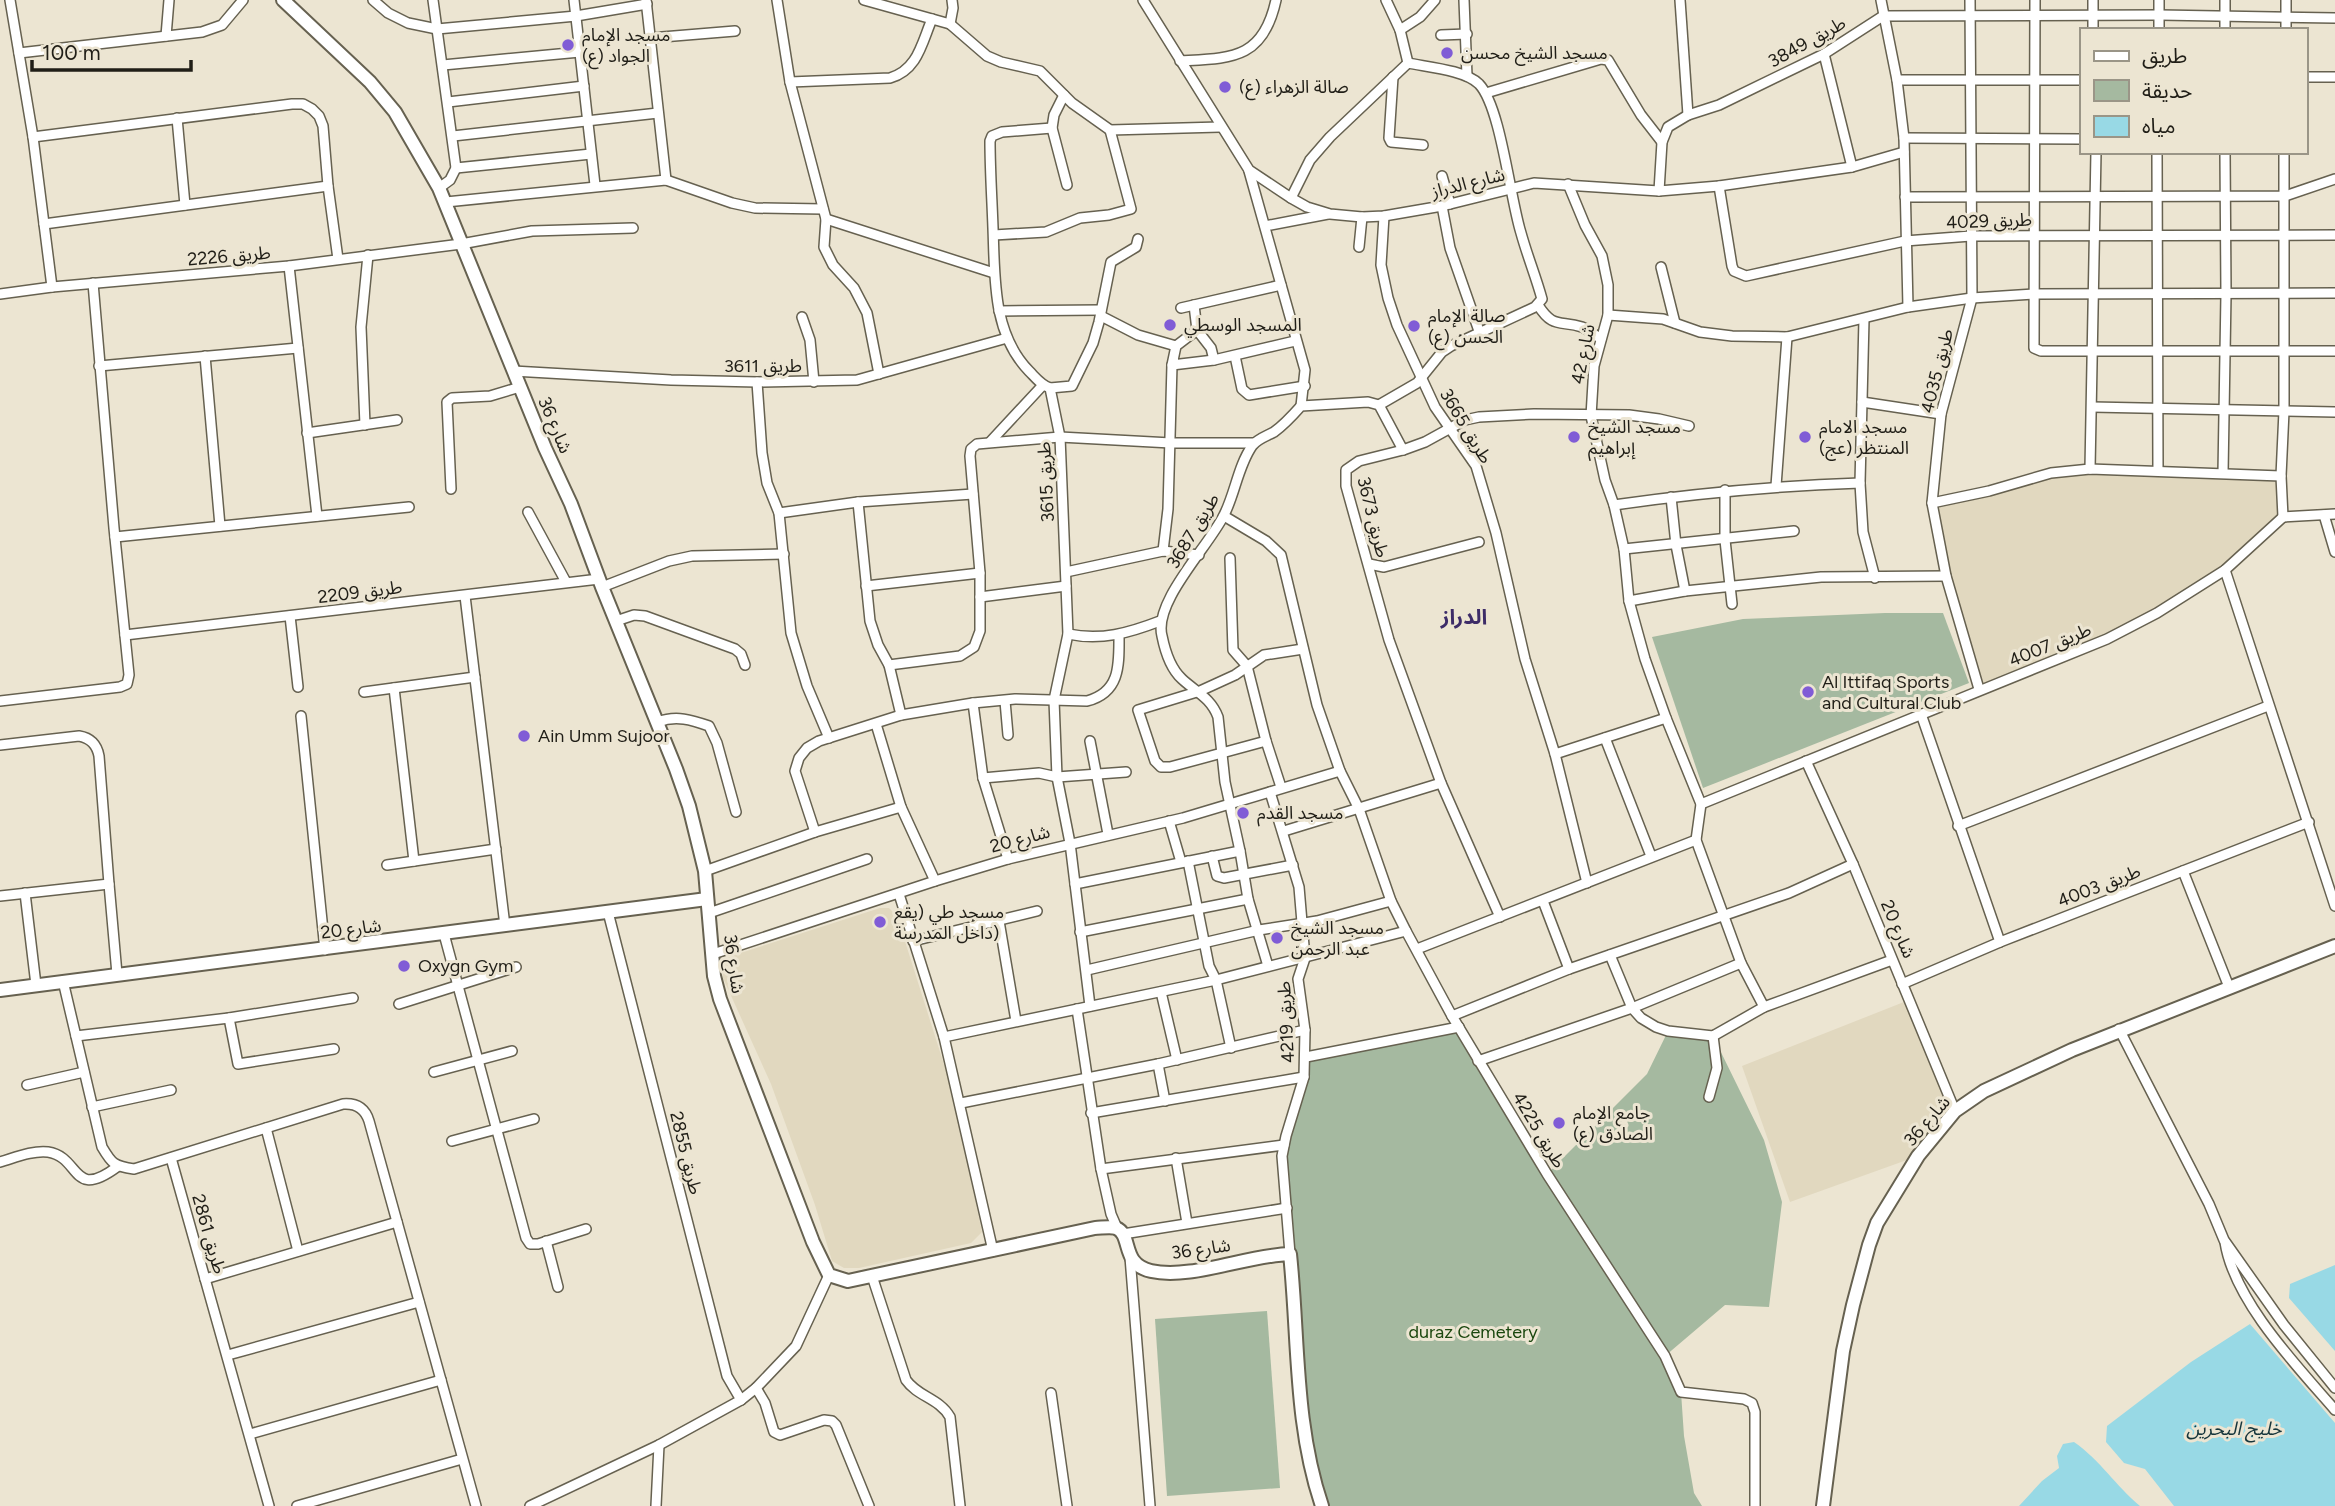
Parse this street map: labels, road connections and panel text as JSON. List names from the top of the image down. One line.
{"streets":{"street":["طريق 3849","شارع الدراز","طريق 4029","طريق 2226","شارع 42","طريق 3611","طريق 4035","شارع 36","طريق 3665","طريق 3615","طريق 3673","طريق 3687","طريق 2209","طريق 4007","شارع 20","طريق 4003","طريق 4219","طريق 4225","طريق 2855","طريق 2861"]},"crossings":[["شارع الدراز","طريق 4029"],["شارع الدراز","شارع 42"],["شارع الدراز","طريق 3665"],["طريق 4029","طريق 4035"],["طريق 2226","شارع 36"],["شارع 42","طريق 3673"],["شارع 42","طريق 4007"],["طريق 3611","شارع 36"],["طريق 4035","طريق 4007"],["شارع 36","طريق 2209"],["شارع 36","شارع 20"],["شارع 36","طريق 4219"],["طريق 3665","طريق 3673"],["طريق 3615","شارع 20"],["طريق 3687","طريق 4225"],["طريق 4007","شارع 20"],["شارع 20","طريق 4003"],["شارع 20","طريق 4219"],["شارع 20","طريق 4225"],["شارع 20","طريق 2855"]],"districts":["الدراز"],"water":["خليج البحرين"],"parks":["duraz Cemetery"],"places":["مسجد الإمام الجواد (ع)","مسجد الشيخ محسن","(ع) صالة الزهراء","المسجد الوسطي","صالة الإمام الحسن (ع)","مسجد الشيخ إبراهيم","مسجد الامام المنتظر (عج)","Al Ittifaq Sports and Cultural Club","Ain Umm Sujoor","مسجد القدم","مسجد طي (يقع داخل المدرسة)","مسجد الشيخ عبد الرحمن","Oxygn Gym","جامع الإمام الصادق (ع)"],"legend":["طريق","حديقة","مياه"],"scale_bar":"100 m"}
